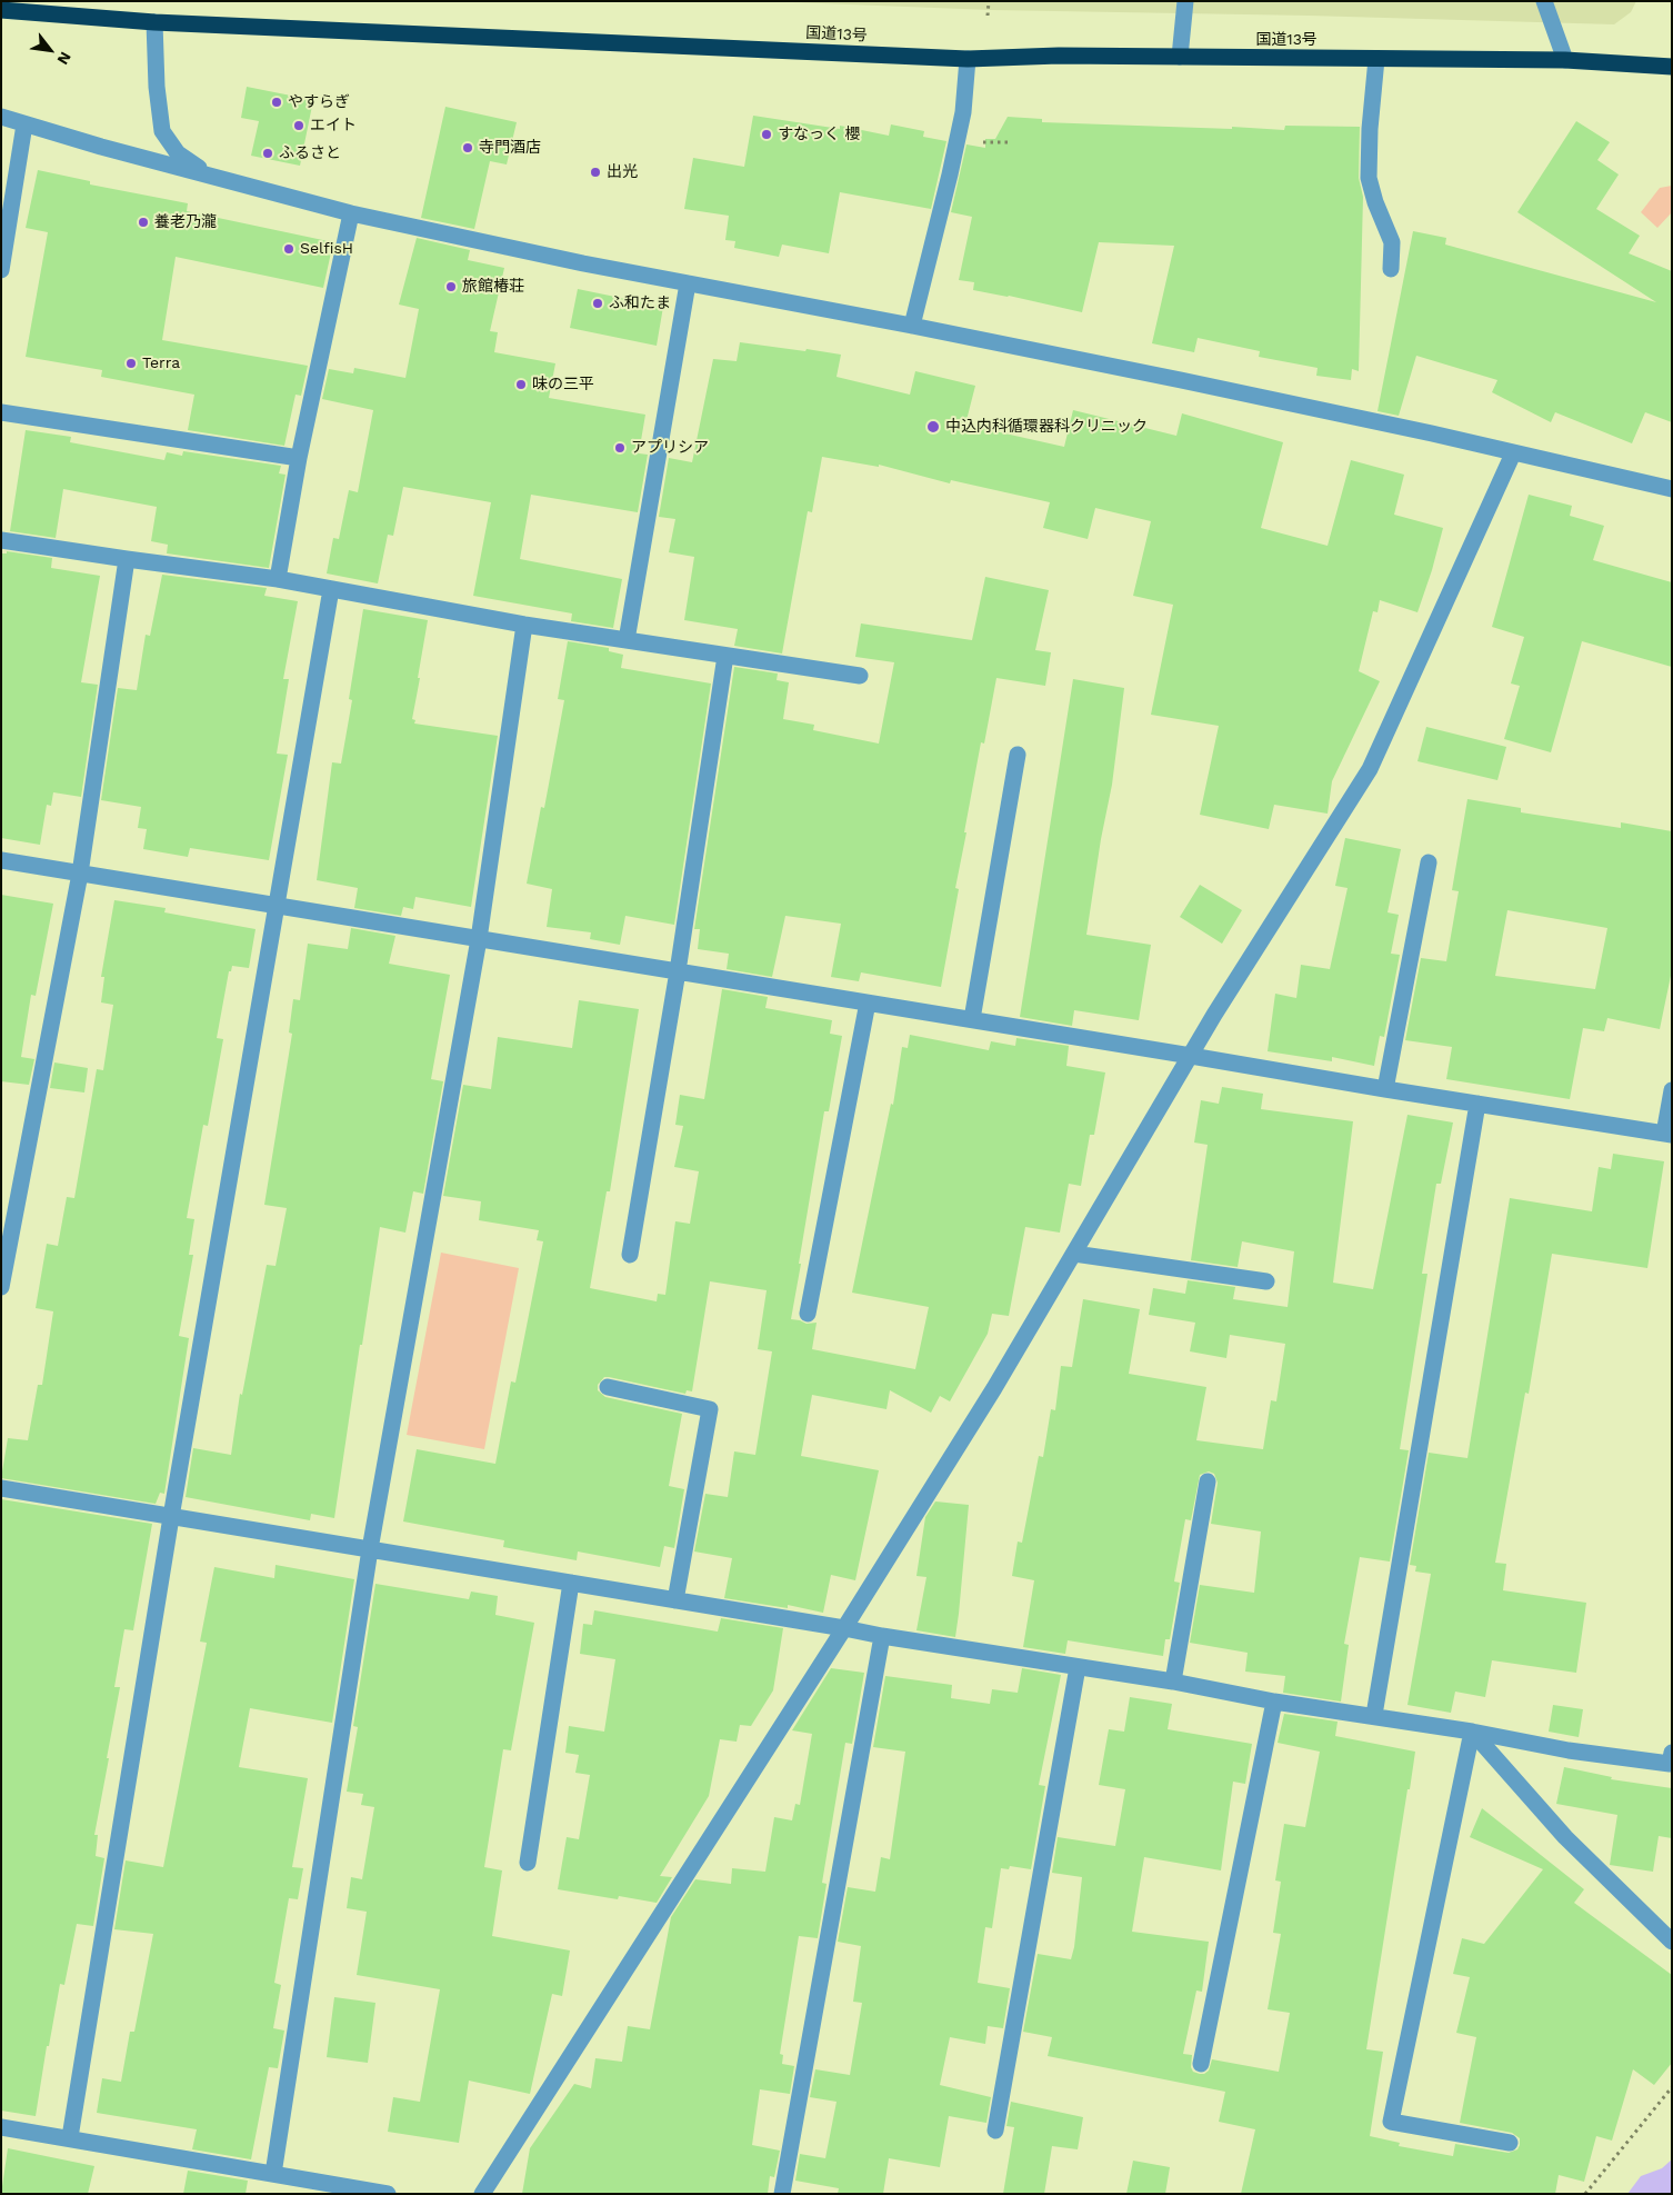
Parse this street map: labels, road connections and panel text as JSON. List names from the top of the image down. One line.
{"streets":{"highway":["国道13号"]},"places":["やすらぎ","エイト","すなっく 櫻","寺門酒店","ふるさと","出光","養老乃瀧","SelfisH","旅館椿荘","ふ和たま","Terra","味の三平","中込内科循環器科クリニック","アプリシア"],"north":"bottom right"}
